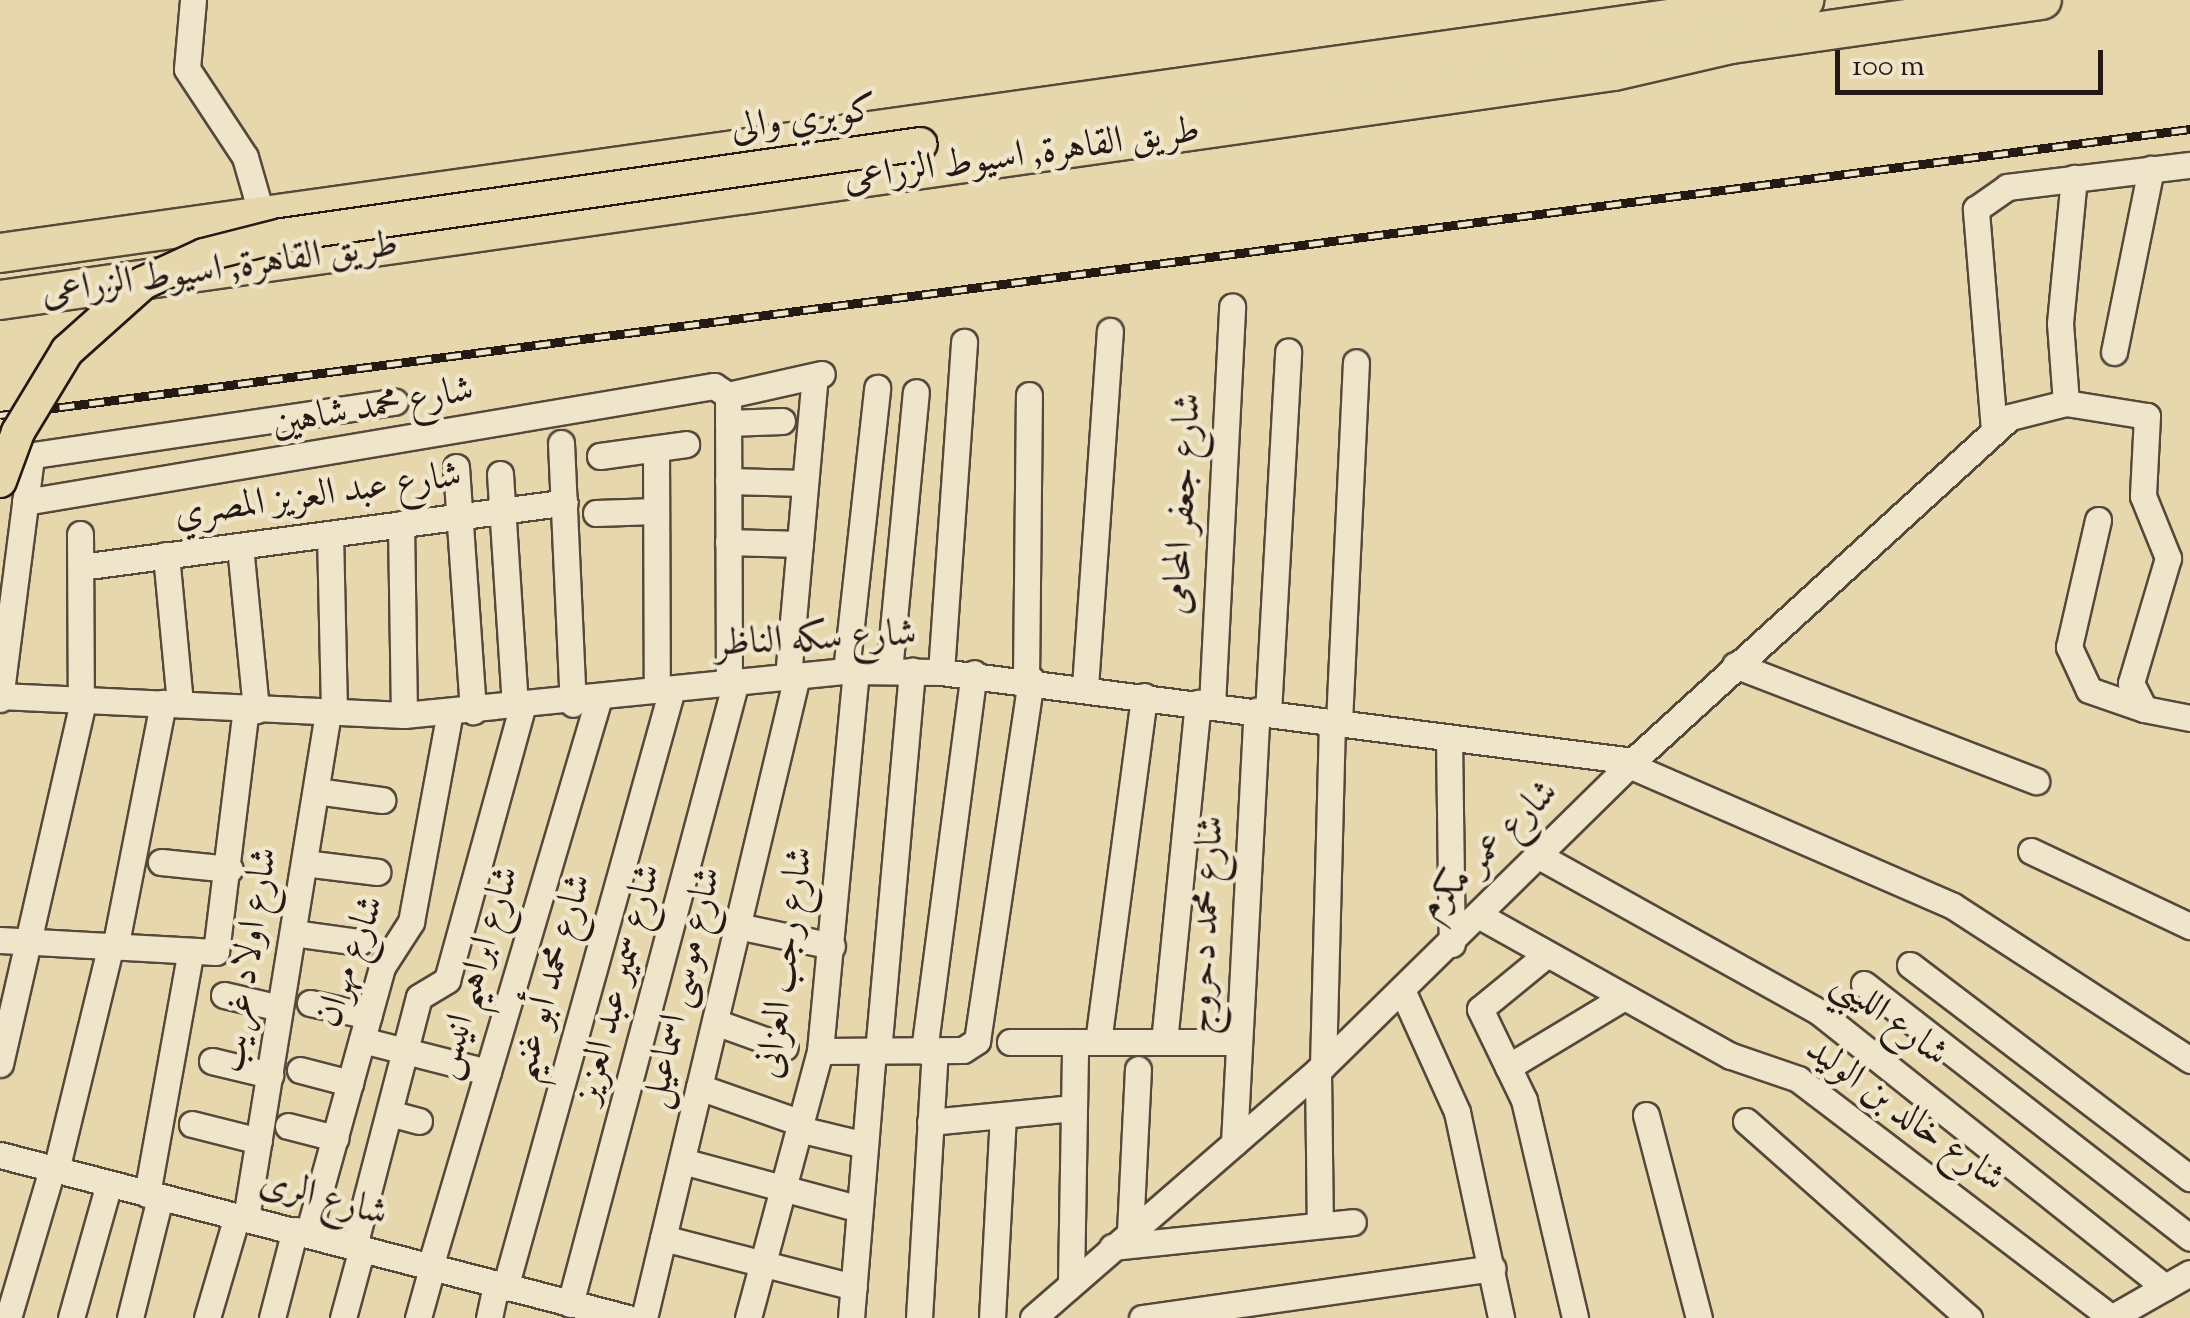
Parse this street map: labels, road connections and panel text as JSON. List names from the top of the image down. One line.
{"streets":{"highway":["طريق القاهرة, اسيوط الزراعى"],"main road":["كوبري والى"],"street":["شارع محمد شاهين","شارع عبد العزيز المصري","شارع جعفر المحامى","شارع سكه الناظر","شارع عمر مكرم","شارع محمد دحروج","شارع اولاد غريب","شارع مهران","شارع رجب العزانى","شارع ابراهيم انيس","شارع محمد أبو غنيم","شارع سمير عبد العزيز","شارع موسى اسماعيل","شارع الليبي","شارع خالد بن الوليد","شارع الرى"]},"crossings":[["كوبري والى","طريق القاهرة, اسيوط الزراعى"],["كوبري والى","شارع محمد شاهين"],["شارع محمد شاهين","شارع سمير عبد العزيز"],["شارع محمد شاهين","شارع موسى اسماعيل"],["شارع عبد العزيز المصري","شارع اولاد غريب"],["شارع عبد العزيز المصري","شارع مهران"],["شارع عبد العزيز المصري","شارع ابراهيم انيس"],["شارع جعفر المحامى","شارع سكه الناظر"],["شارع سكه الناظر","شارع عمر مكرم"],["شارع سكه الناظر","شارع محمد دحروج"],["شارع سكه الناظر","شارع اولاد غريب"],["شارع سكه الناظر","شارع مهران"],["شارع سكه الناظر","شارع رجب العزانى"],["شارع سكه الناظر","شارع ابراهيم انيس"],["شارع سكه الناظر","شارع محمد أبو غنيم"],["شارع سكه الناظر","شارع سمير عبد العزيز"],["شارع سكه الناظر","شارع موسى اسماعيل"],["شارع عمر مكرم","شارع محمد دحروج"],["شارع عمر مكرم","شارع الليبي"],["شارع عمر مكرم","شارع خالد بن الوليد"],["شارع اولاد غريب","شارع الرى"],["شارع مهران","شارع الرى"],["شارع ابراهيم انيس","شارع الرى"],["شارع محمد أبو غنيم","شارع الرى"],["شارع سمير عبد العزيز","شارع الرى"]],"scale_bar":"100 m"}
